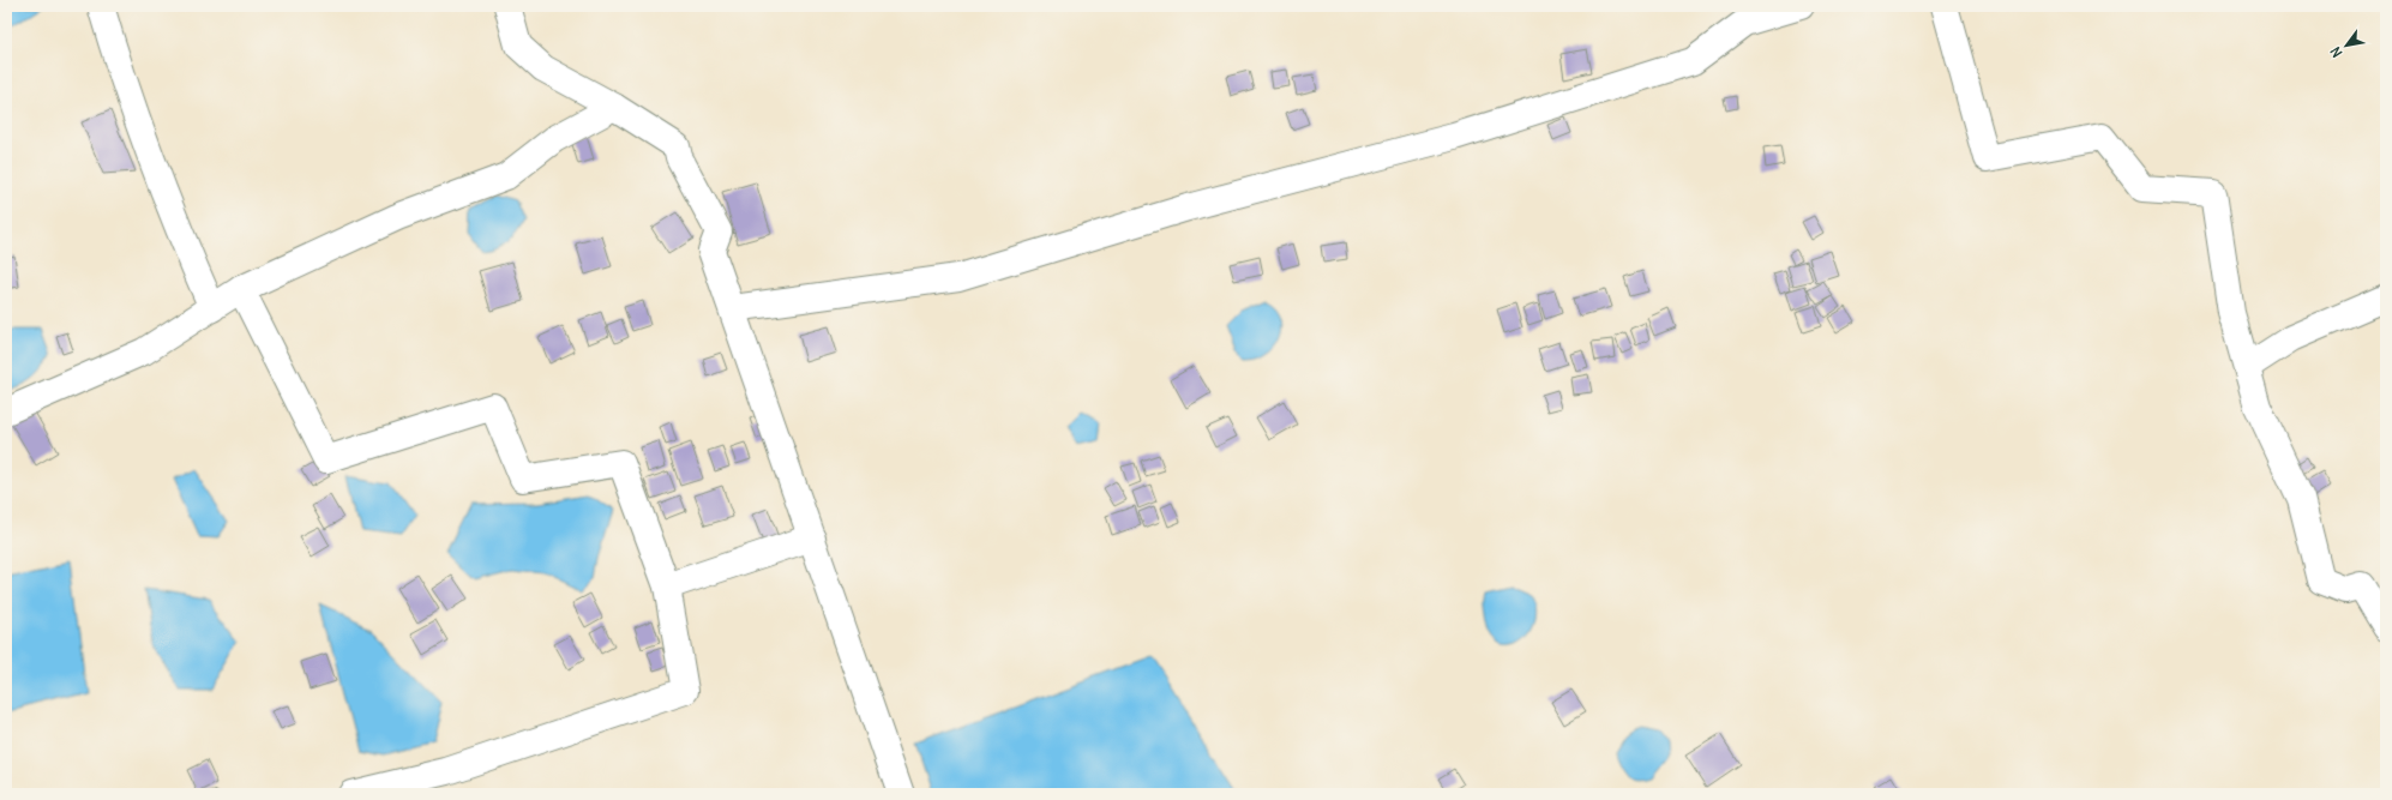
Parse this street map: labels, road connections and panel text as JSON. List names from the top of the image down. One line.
{"north":"bottom left"}
